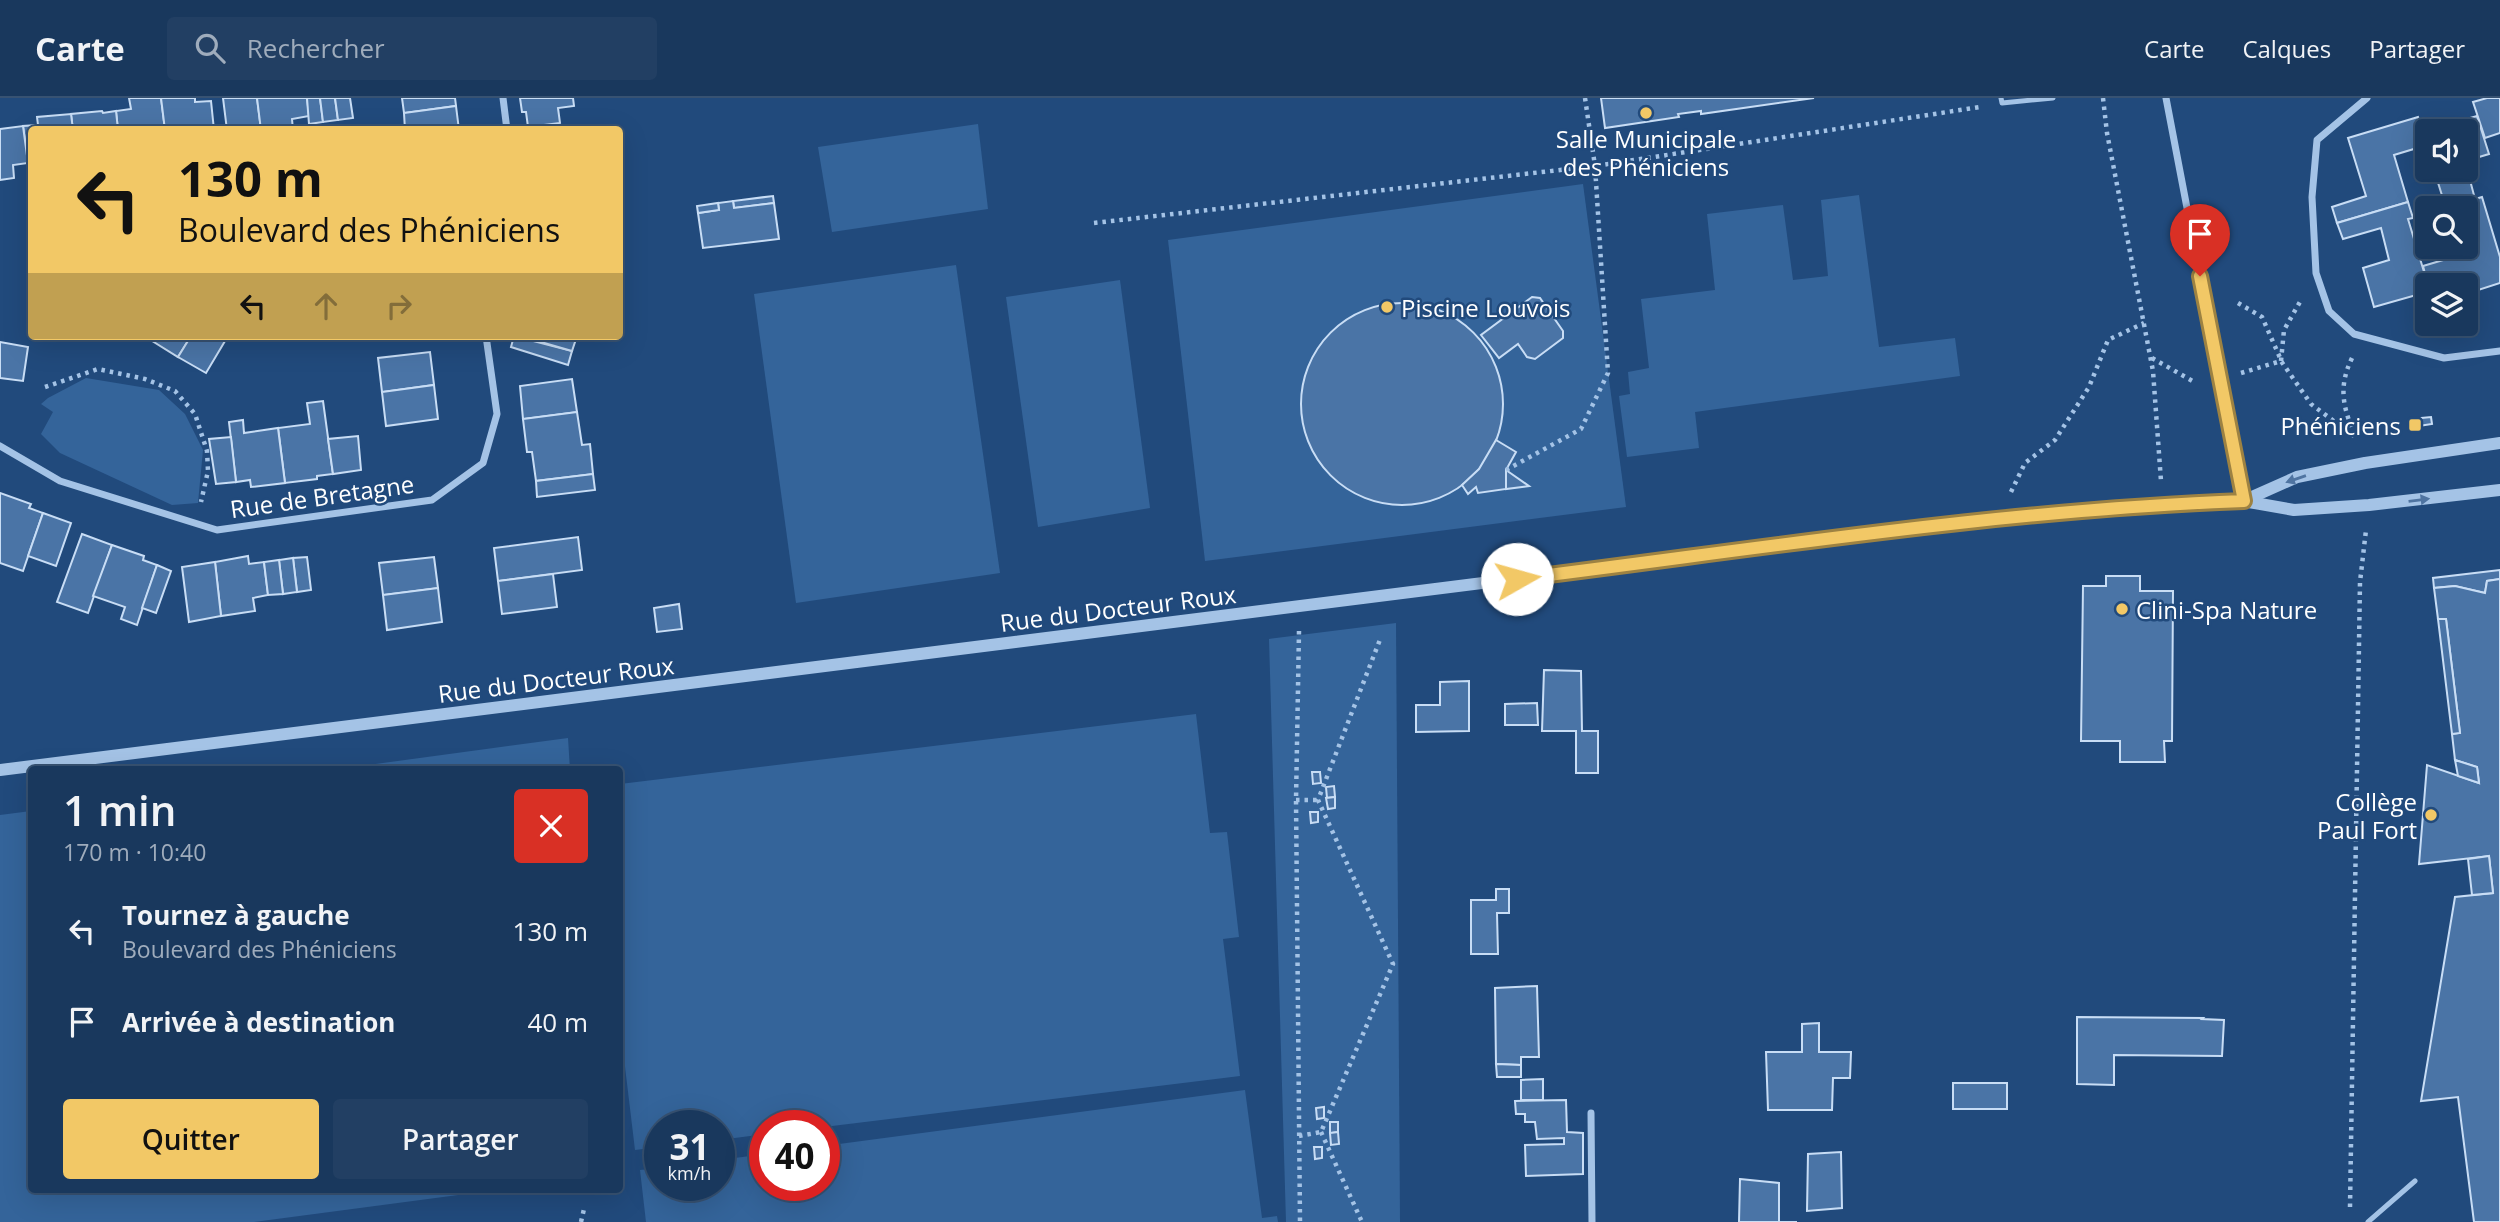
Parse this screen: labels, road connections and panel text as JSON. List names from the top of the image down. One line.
{"streets":{"street":["Rue de Bretagne","Rue du Docteur Roux"]},"places":{"other":["Salle Municipale des Phéniciens","Piscine Louvois","Clini-Spa Nature","Collège Paul Fort"],"transit":["Phéniciens"]},"page":{"header":"Carte","search":"Rechercher","nav":["Carte","Calques","Partager"],"turn":["130 m","Boulevard des Phéniciens"],"heading":["1 min","170 m · 10:40"],"list":[{"name":"Tournez à gauche","note":"Boulevard des Phéniciens","value":"130 m"},{"name":"Arrivée à destination","value":"40 m"}],"buttons":["Quitter","Partager"],"speed":"31 km/h","limit":"40"}}
